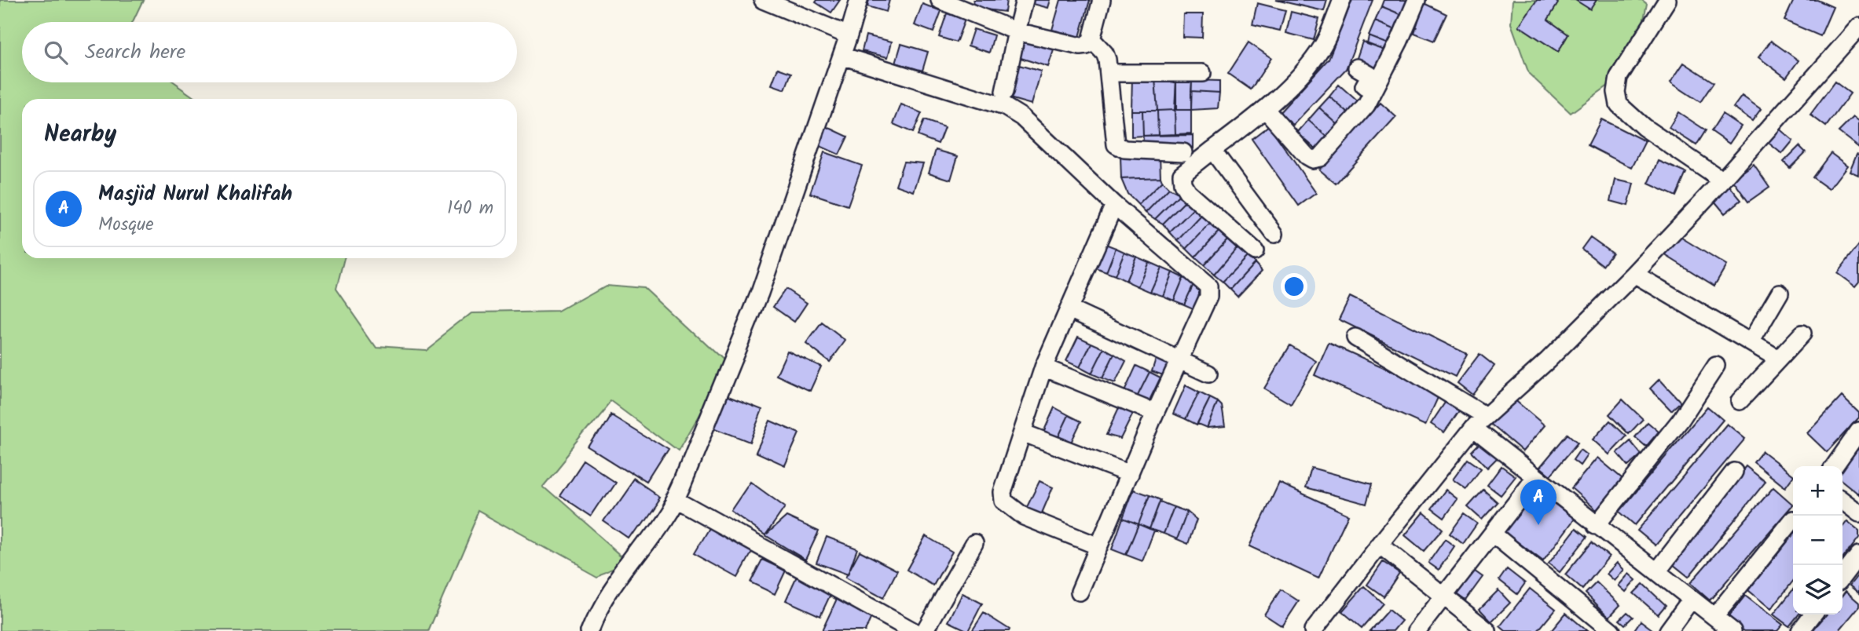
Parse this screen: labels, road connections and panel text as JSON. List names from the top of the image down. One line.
{"page":{"search":"Search here","heading":"Nearby","list":[{"mark":"A","name":"Masjid Nurul Khalifah","note":"Mosque","value":"140 m"}],"map_buttons":["+","−"],"pins":"A"}}
